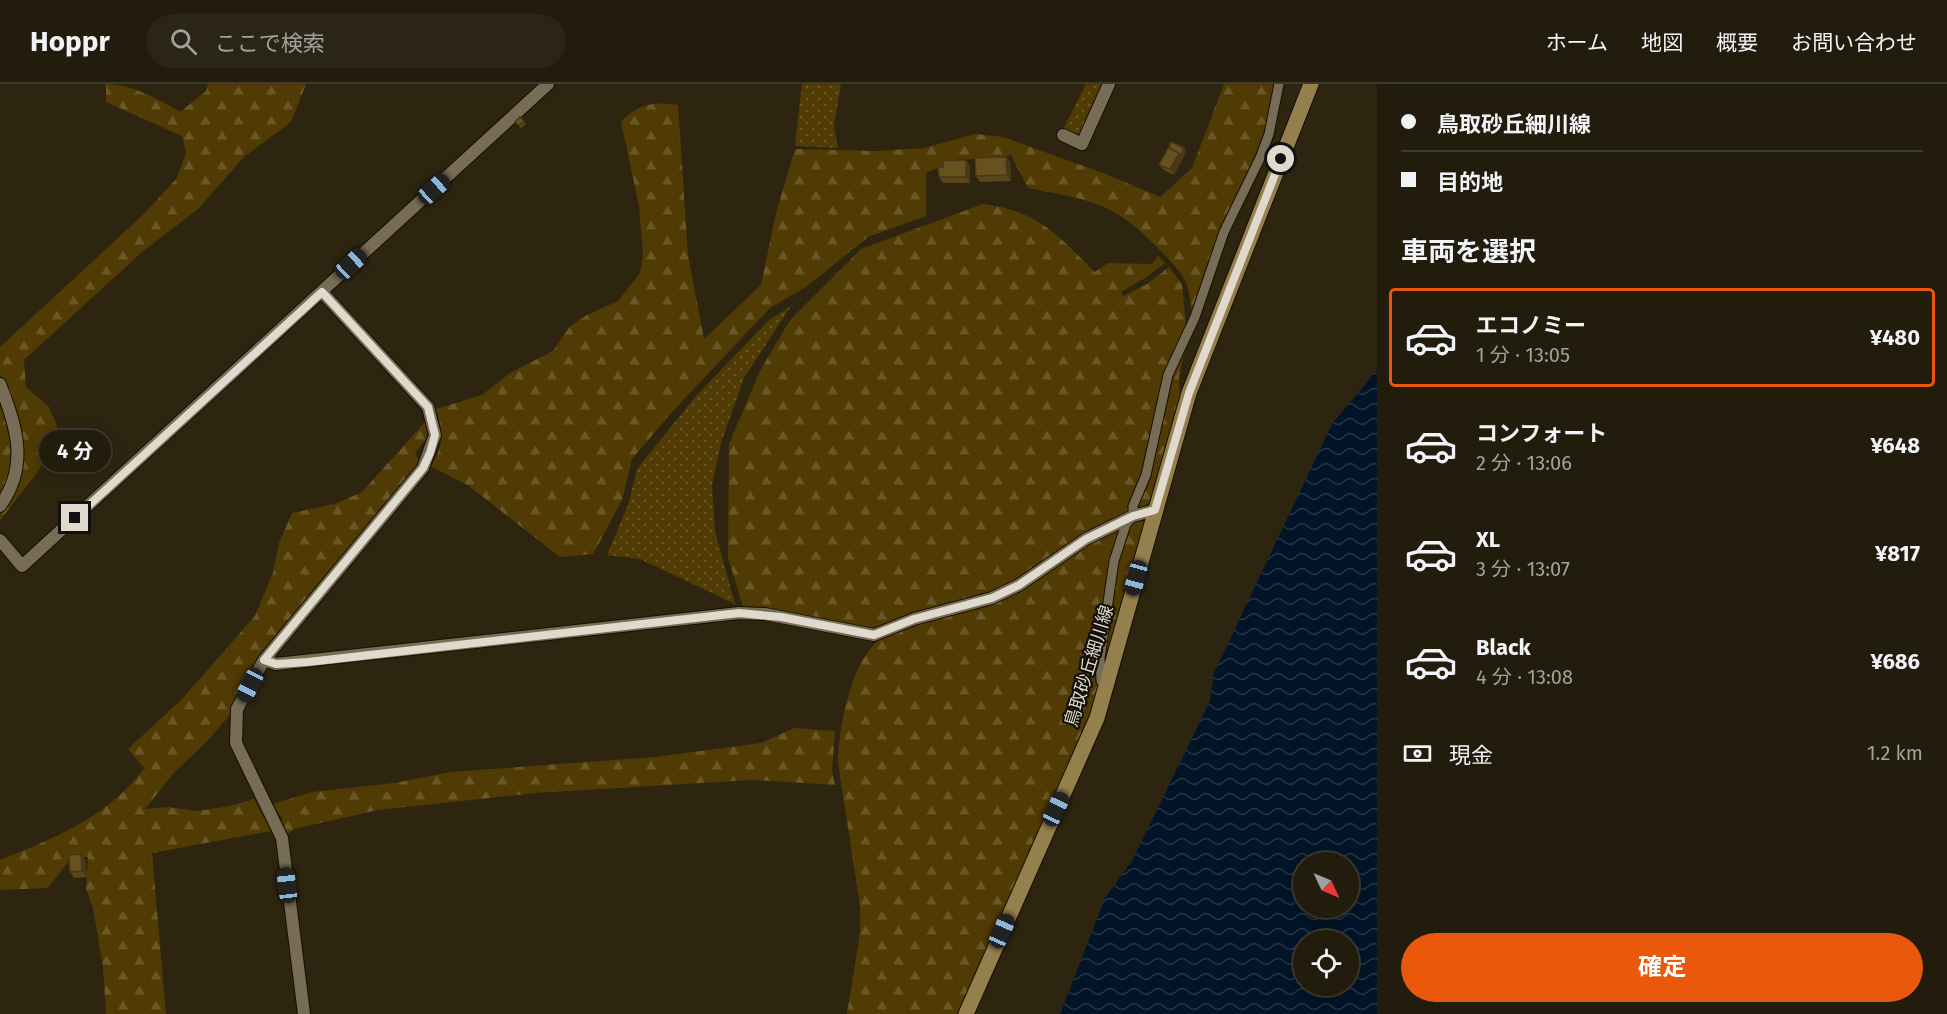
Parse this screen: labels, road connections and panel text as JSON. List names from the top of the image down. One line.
{"streets":{"main road":["鳥取砂丘細川線"]},"north":"bottom right","page":{"header":"Hoppr","search":"ここで検索","nav":["ホーム","地図","概要","お問い合わせ"],"banner":["鳥取砂丘細川線","目的地"],"heading":"車両を選択","list":[{"name":"エコノミー","note":"1 分 · 13:05","value":"¥480"},{"name":"コンフォート","note":"2 分 · 13:06","value":"¥648"},{"name":"XL","note":"3 分 · 13:07","value":"¥817"},{"name":"Black","note":"4 分 · 13:08","value":"¥686"}],"bubble":"4 分","pay":["現金","1.2 km"],"buttons":"確定"}}
